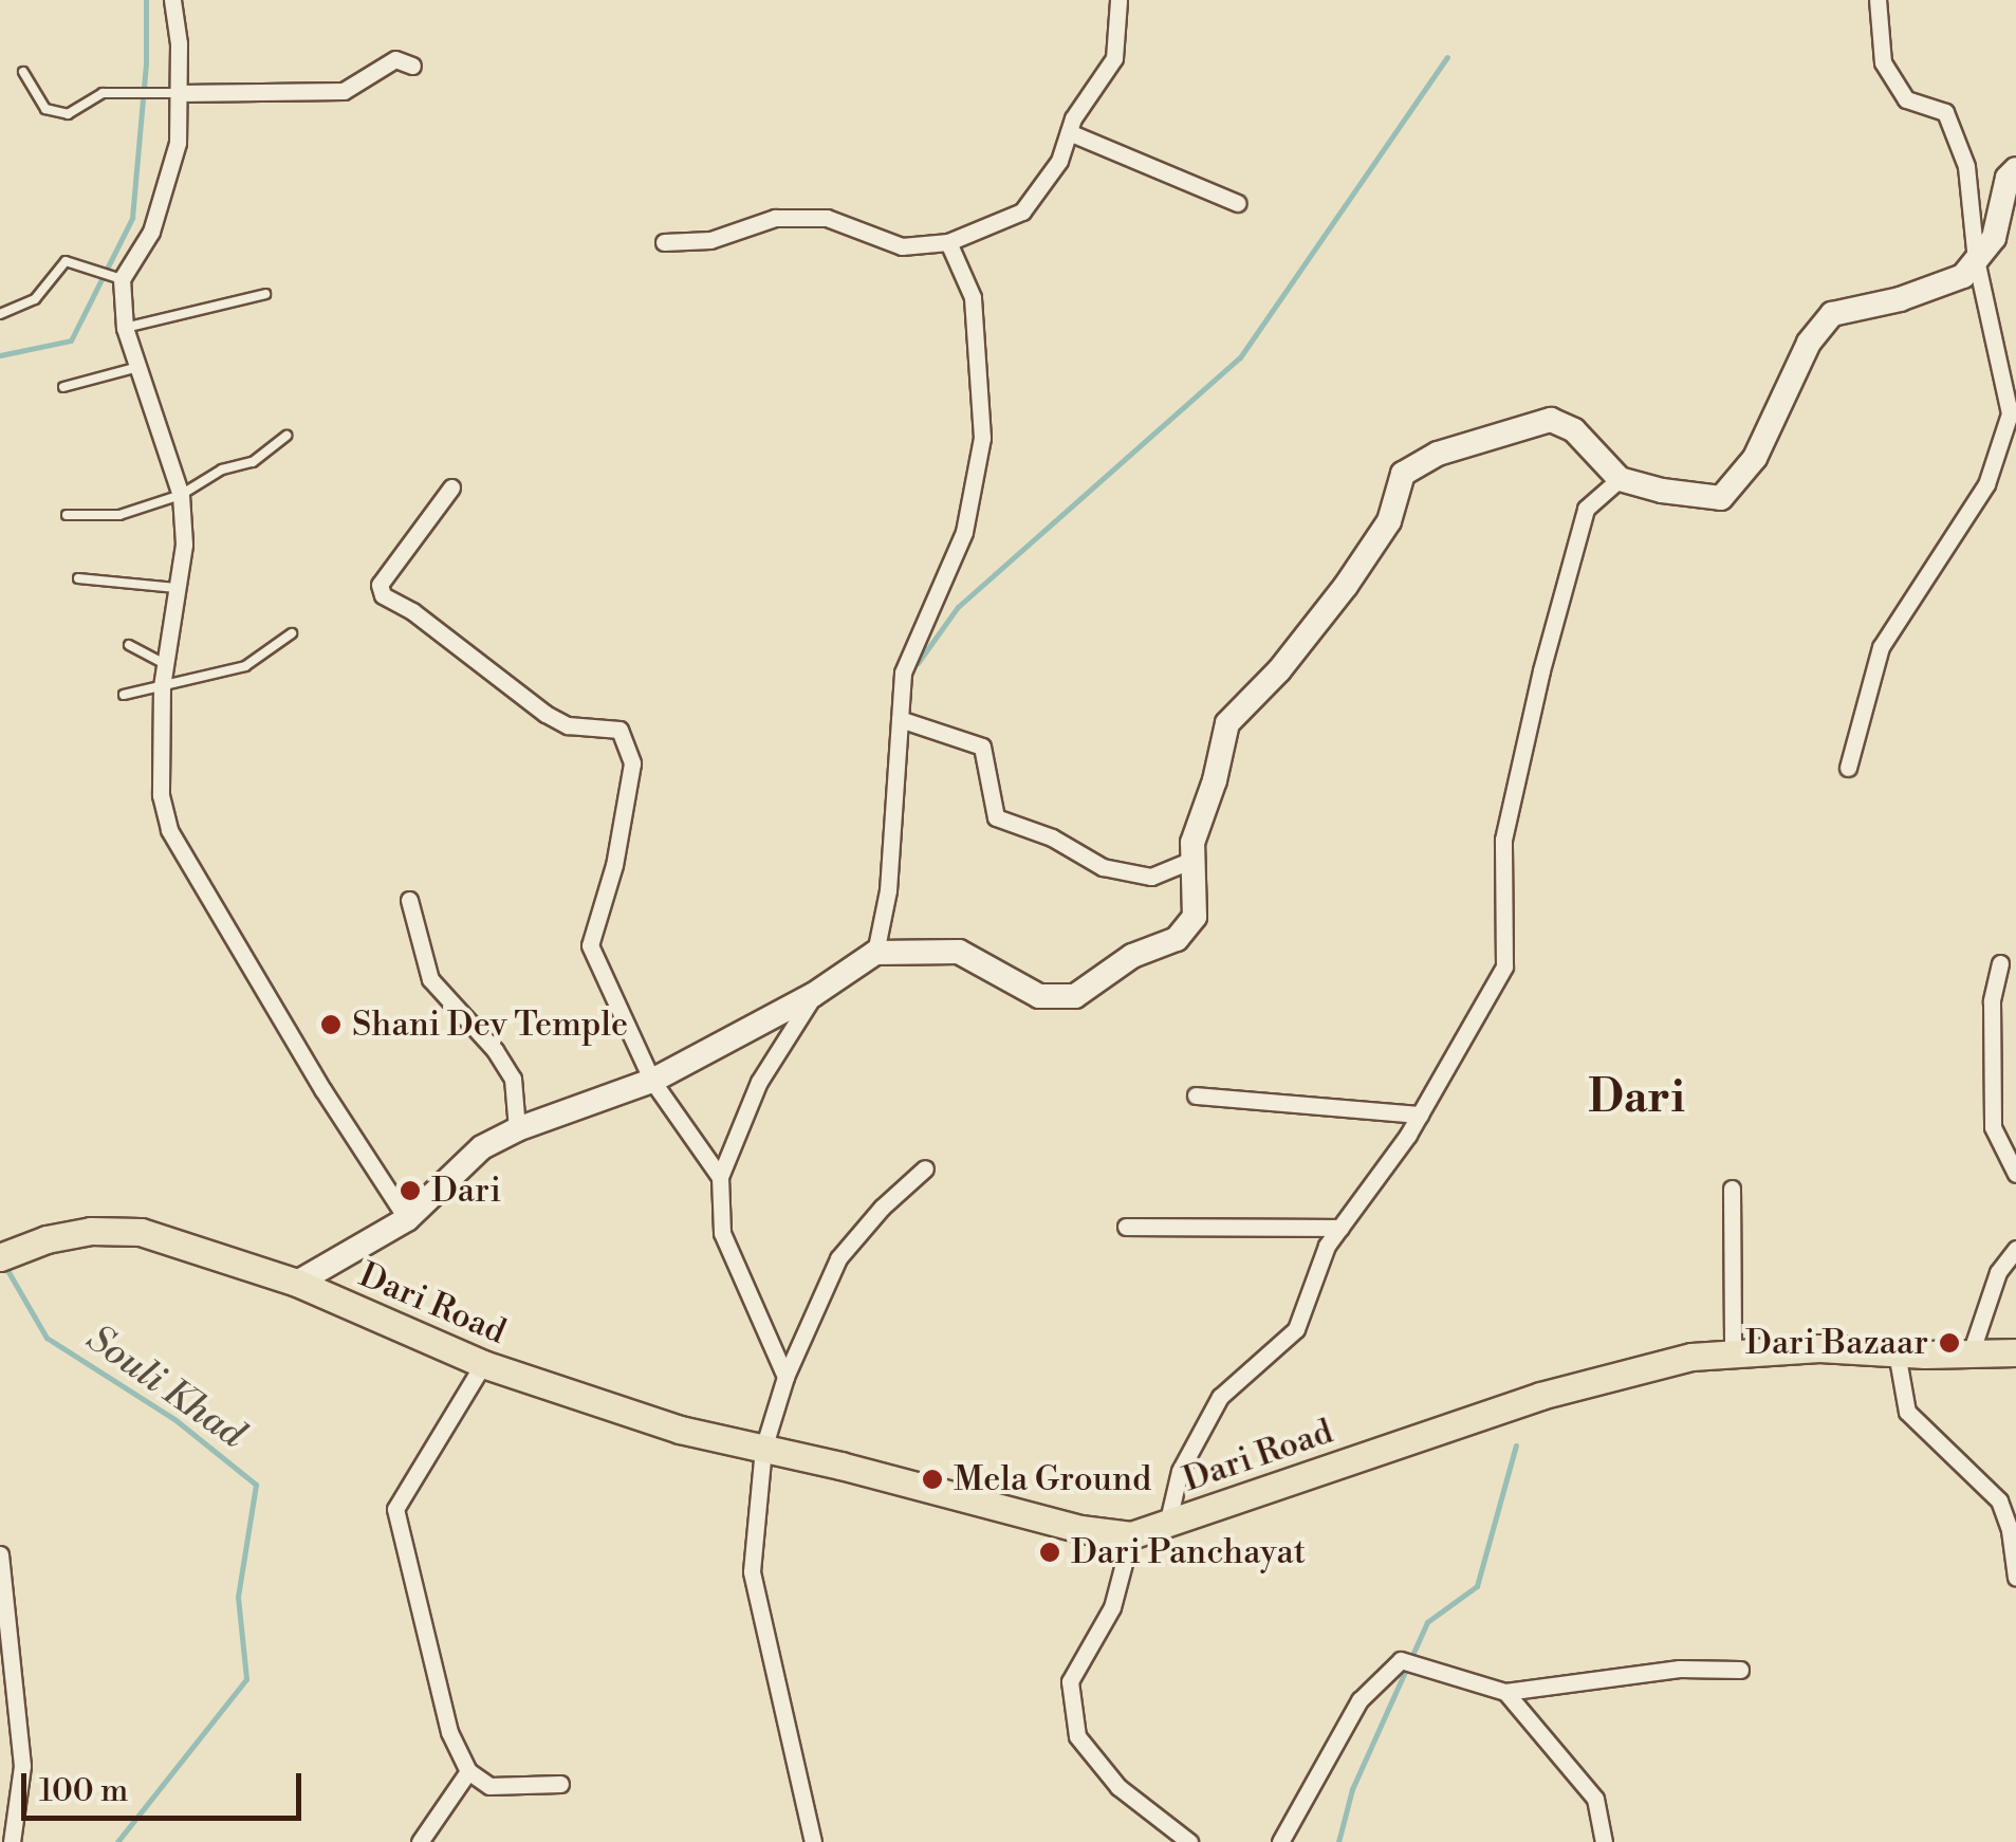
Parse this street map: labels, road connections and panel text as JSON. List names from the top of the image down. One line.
{"streets":{"main road":["Dari Road"]},"districts":["Dari"],"water":["Souli Khad"],"places":["Shani Dev Temple","Dari","Dari Bazaar","Mela Ground","Dari Panchayat"],"scale_bar":"100 m"}
